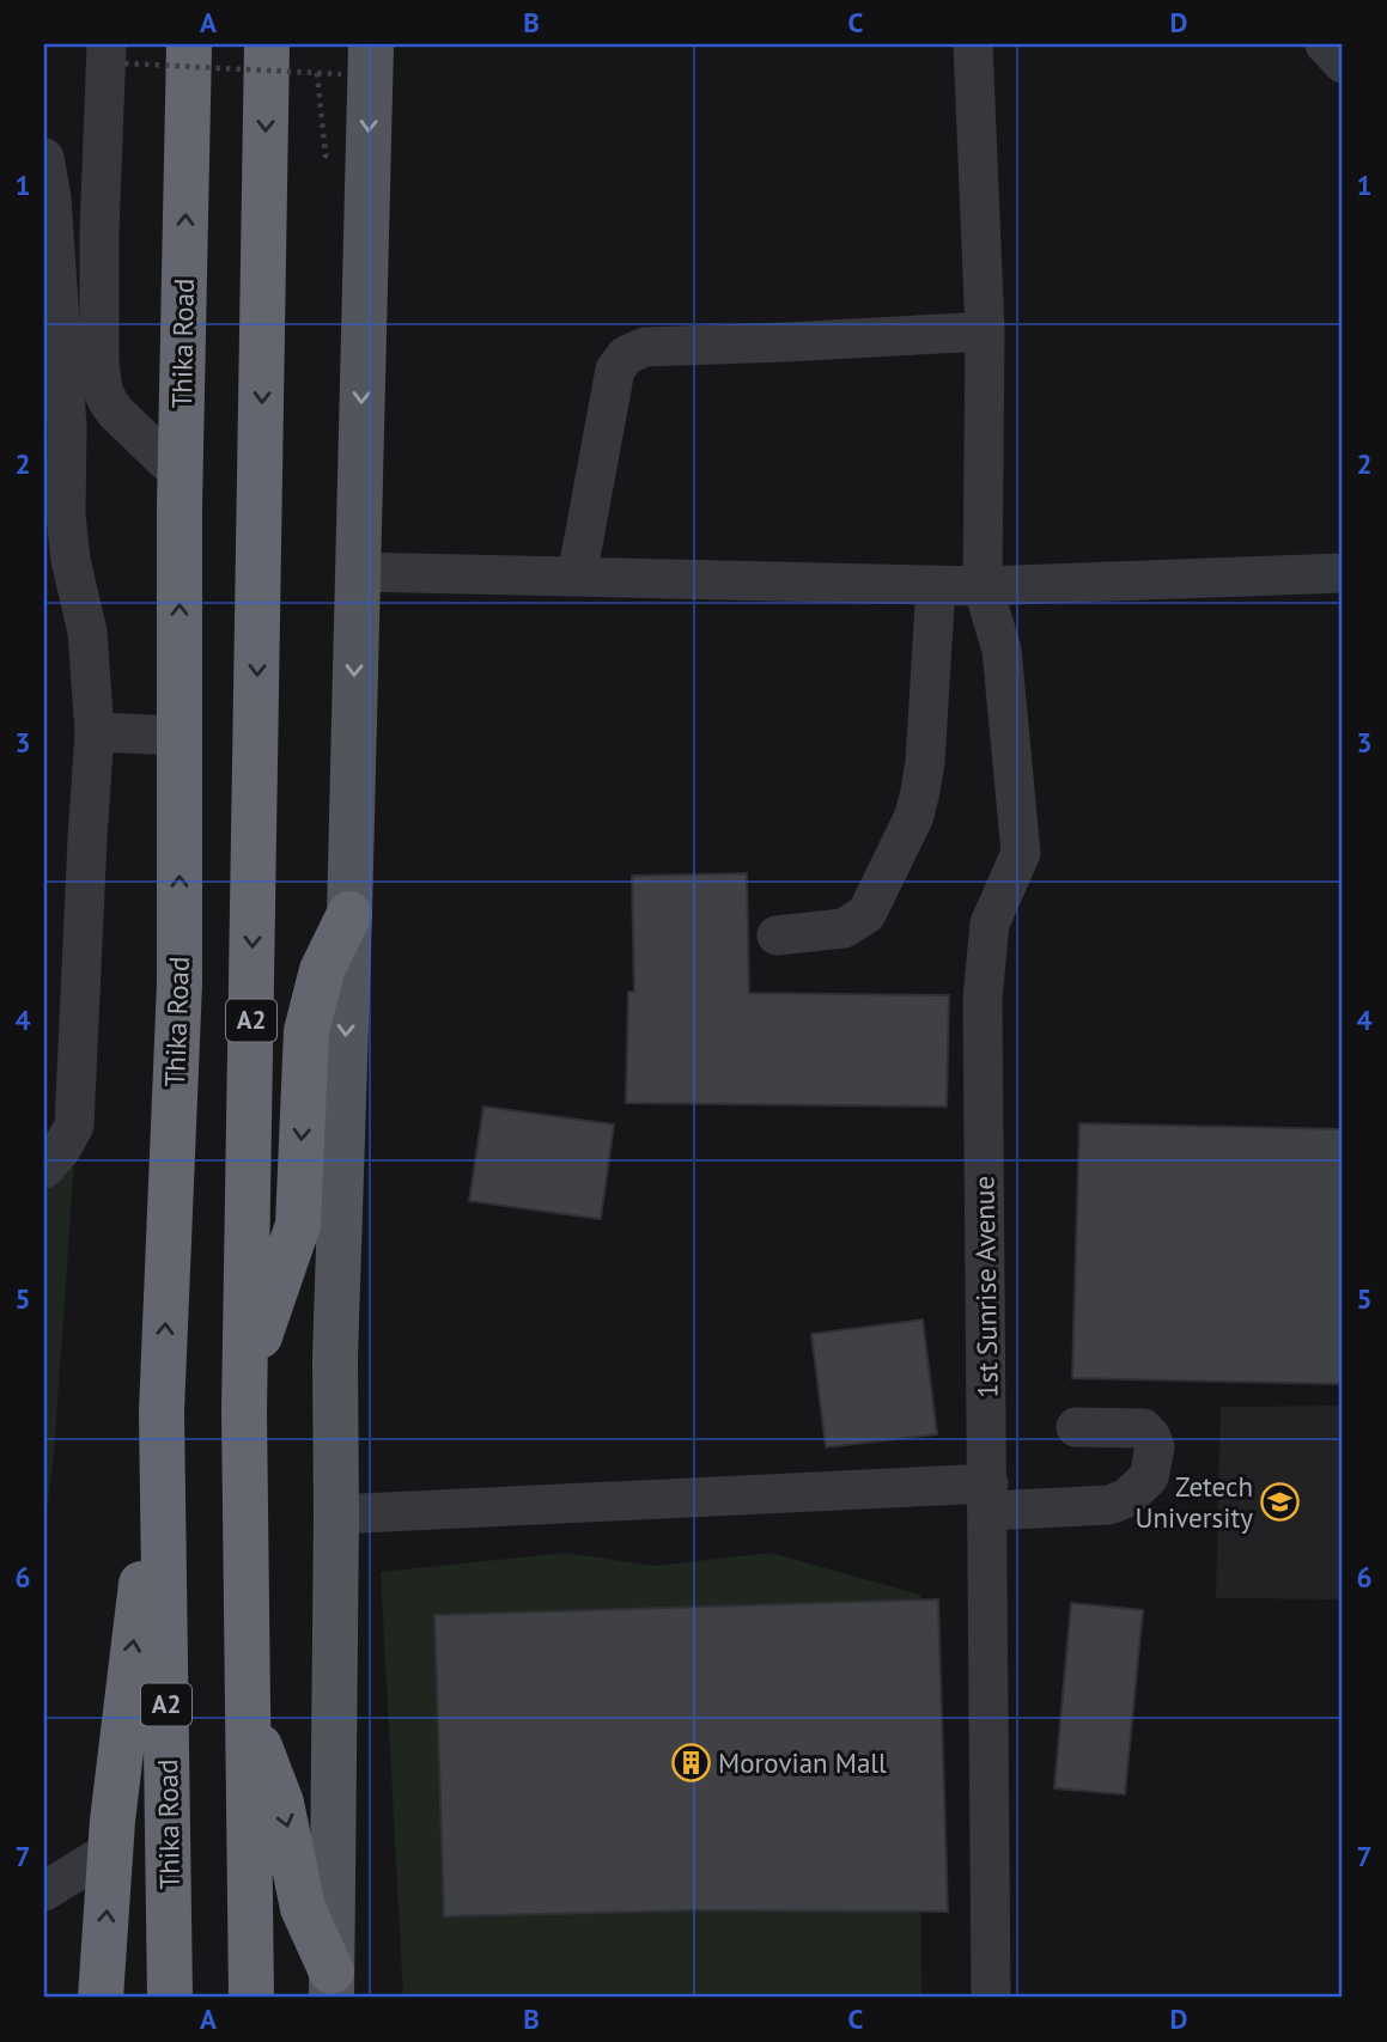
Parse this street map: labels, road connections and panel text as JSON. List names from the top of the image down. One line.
{"streets":{"highway":["Thika Road","A2"],"street":["1st Sunrise Avenue"]},"places":{"school or university":["Zetech University"],"building":["Morovian Mall"]},"grid":{"columns":["A","B","C","D"],"rows":["1","2","3","4","5","6","7"]}}
